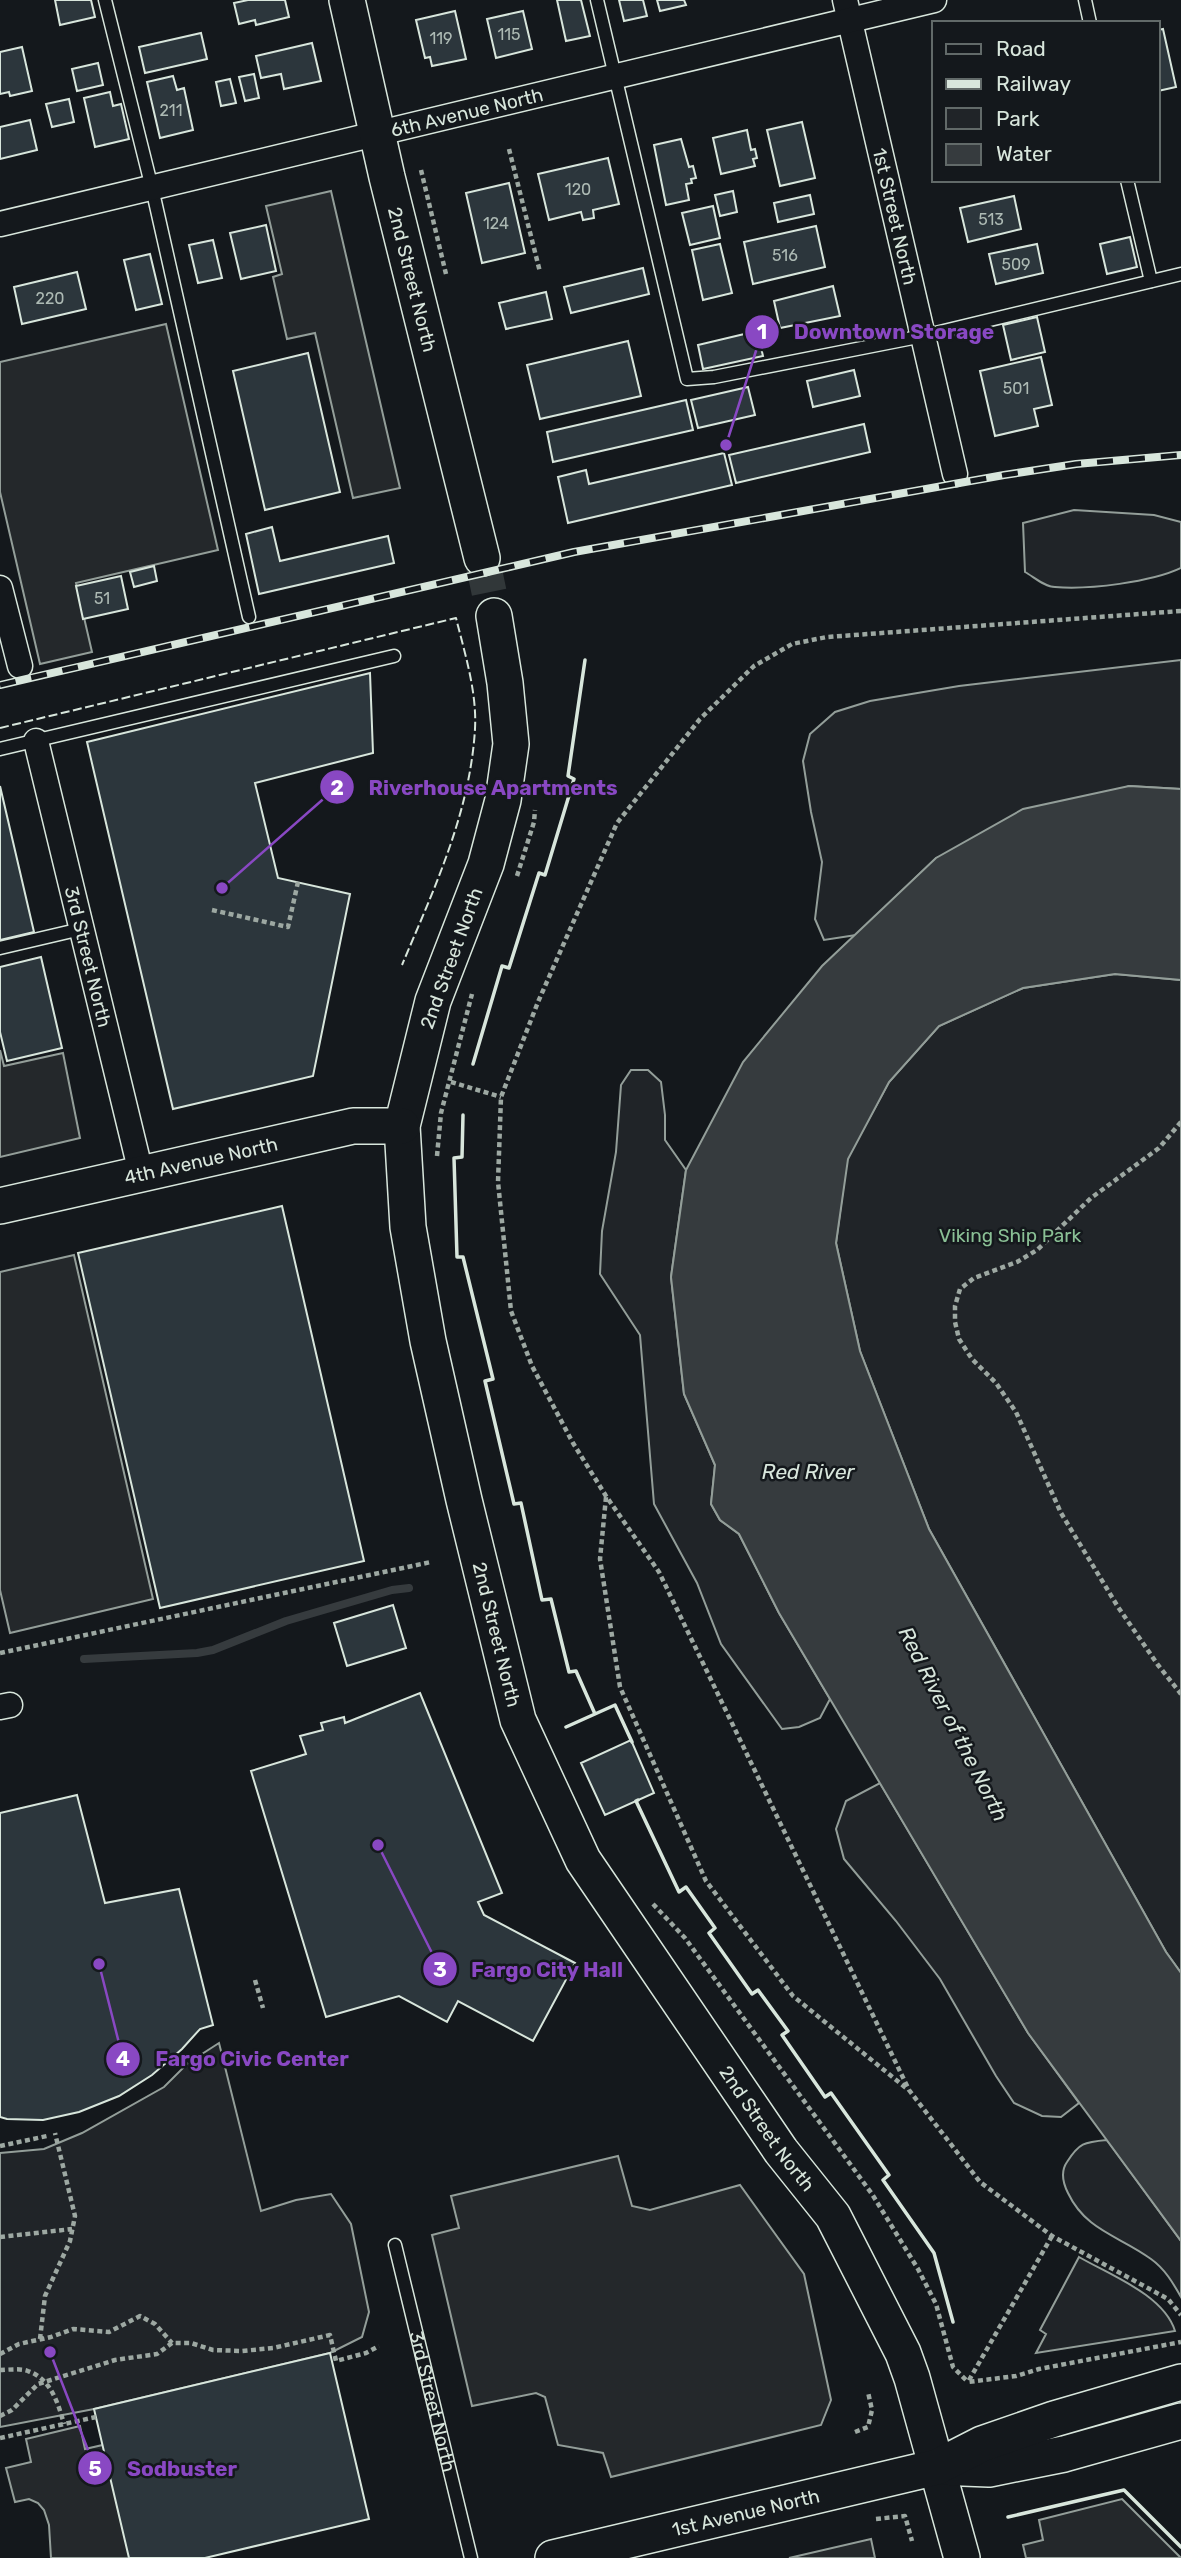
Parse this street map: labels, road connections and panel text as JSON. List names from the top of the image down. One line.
{"streets":{"street":["6th Avenue North","1st Street North","2nd Street North","3rd Street North","4th Avenue North","1st Avenue North"]},"crossings":[["6th Avenue North","1st Street North"],["6th Avenue North","2nd Street North"],["2nd Street North","4th Avenue North"],["2nd Street North","1st Avenue North"],["3rd Street North","4th Avenue North"]],"water":["Red River","Red River of the North"],"parks":["Viking Ship Park"],"places":["Downtown Storage","Riverhouse Apartments","Fargo City Hall","Fargo Civic Center","Sodbuster"],"house_numbers":["115","119","211","120","513","124","516","509","220","501","51"],"legend":["Road","Railway","Park","Water"]}
